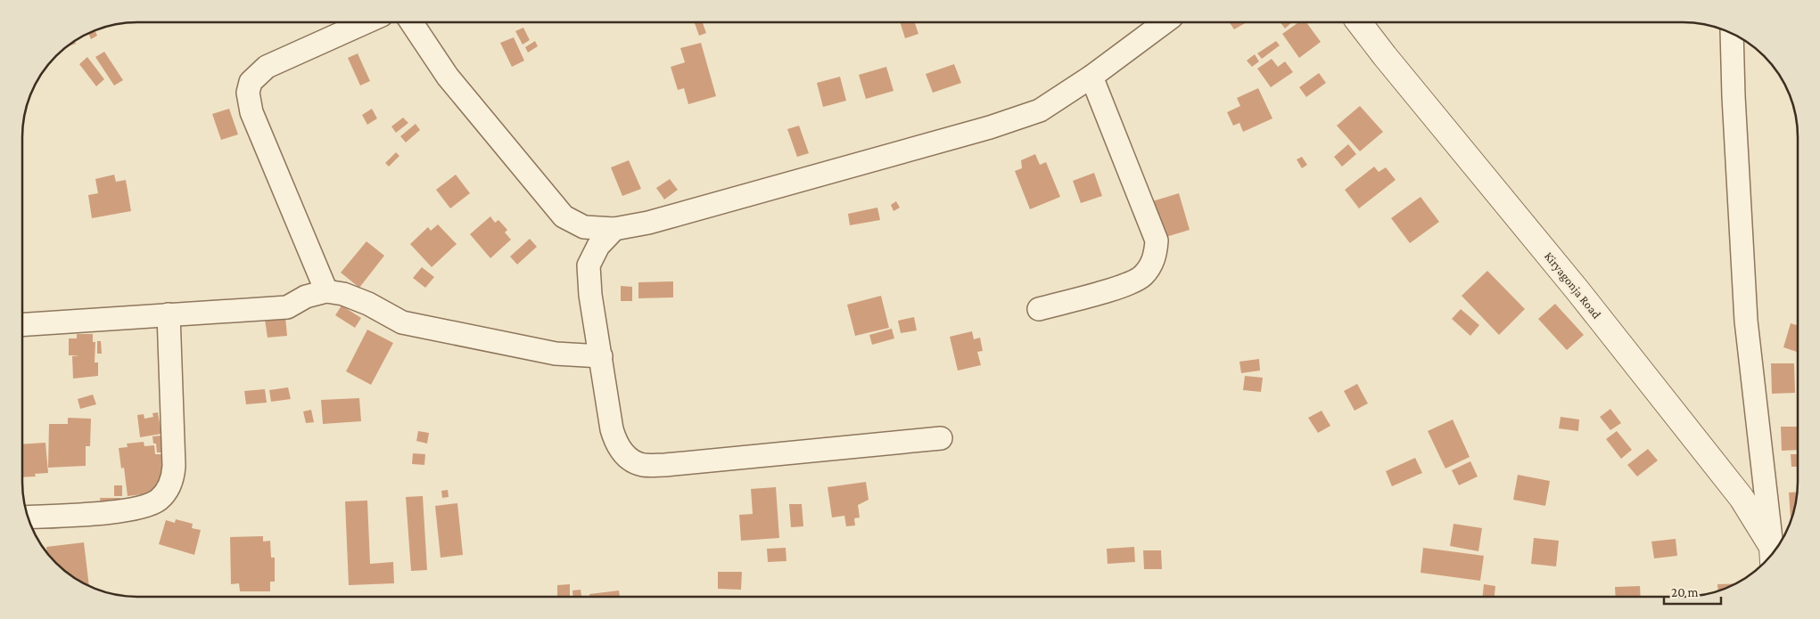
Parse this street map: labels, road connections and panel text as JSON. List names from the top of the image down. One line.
{"streets":{"street":["Kiryagonja Road"]},"scale_bar":"20 m"}
